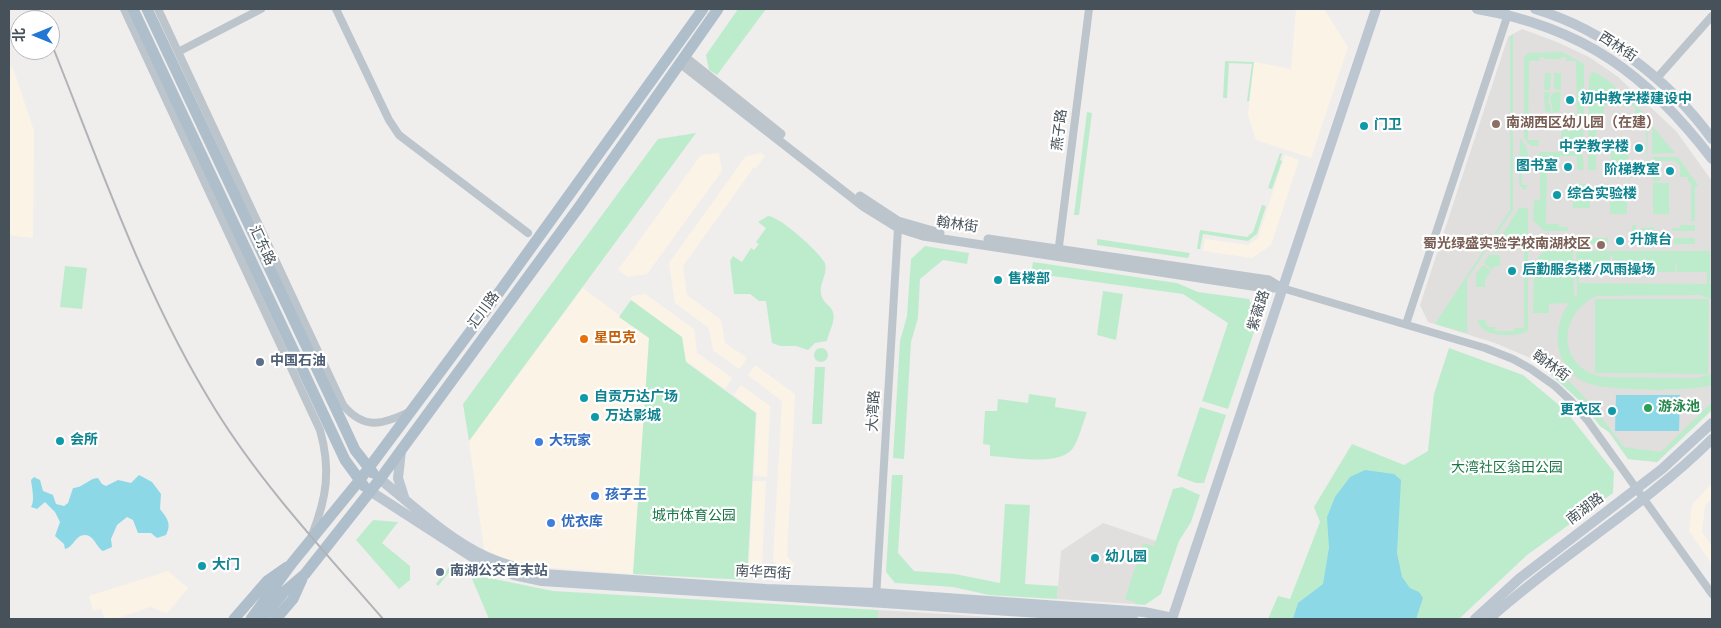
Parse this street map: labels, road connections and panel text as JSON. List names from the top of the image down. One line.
{"streets":{"main road":["西林街","汇东路","汇川路","紫薇路","南湖路","南华西街"],"street":["燕子路","翰林街","大湾路"]},"crossings":[["燕子路","翰林街"],["翰林街","汇川路"],["翰林街","紫薇路"],["翰林街","大湾路"],["翰林街","南湖路"],["汇东路","汇川路"],["汇东路","南华西街"],["汇川路","南华西街"],["紫薇路","南华西街"],["大湾路","南华西街"]],"parks":["大湾社区翁田公园","城市体育公园"],"places":["初中教学楼建设中","南湖西区幼儿园（在建）","门卫","中学教学楼","图书室","阶梯教室","综合实验楼","升旗台","蜀光绿盛实验学校南湖校区","后勤服务楼/风雨操场","售楼部","星巴克","中国石油","自贡万达广场","游泳池","更衣区","万达影城","会所","大玩家","孩子王","优衣库","幼儿园","大门","南湖公交首末站"],"north":"left"}
